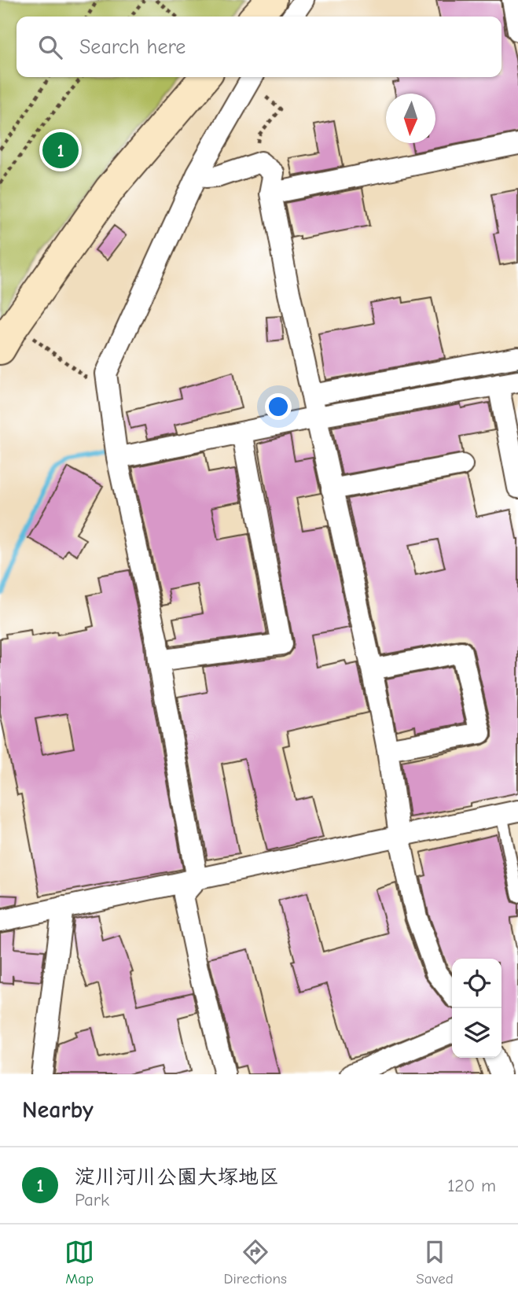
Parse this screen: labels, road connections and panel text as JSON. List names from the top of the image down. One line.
{"north":"bottom","page":{"search":"Search here","pins":"1","heading":"Nearby","list":[{"mark":"1","name":"淀川河川公園大塚地区","note":"Park","value":"120 m"}],"nav":["Map","Directions","Saved"]}}
